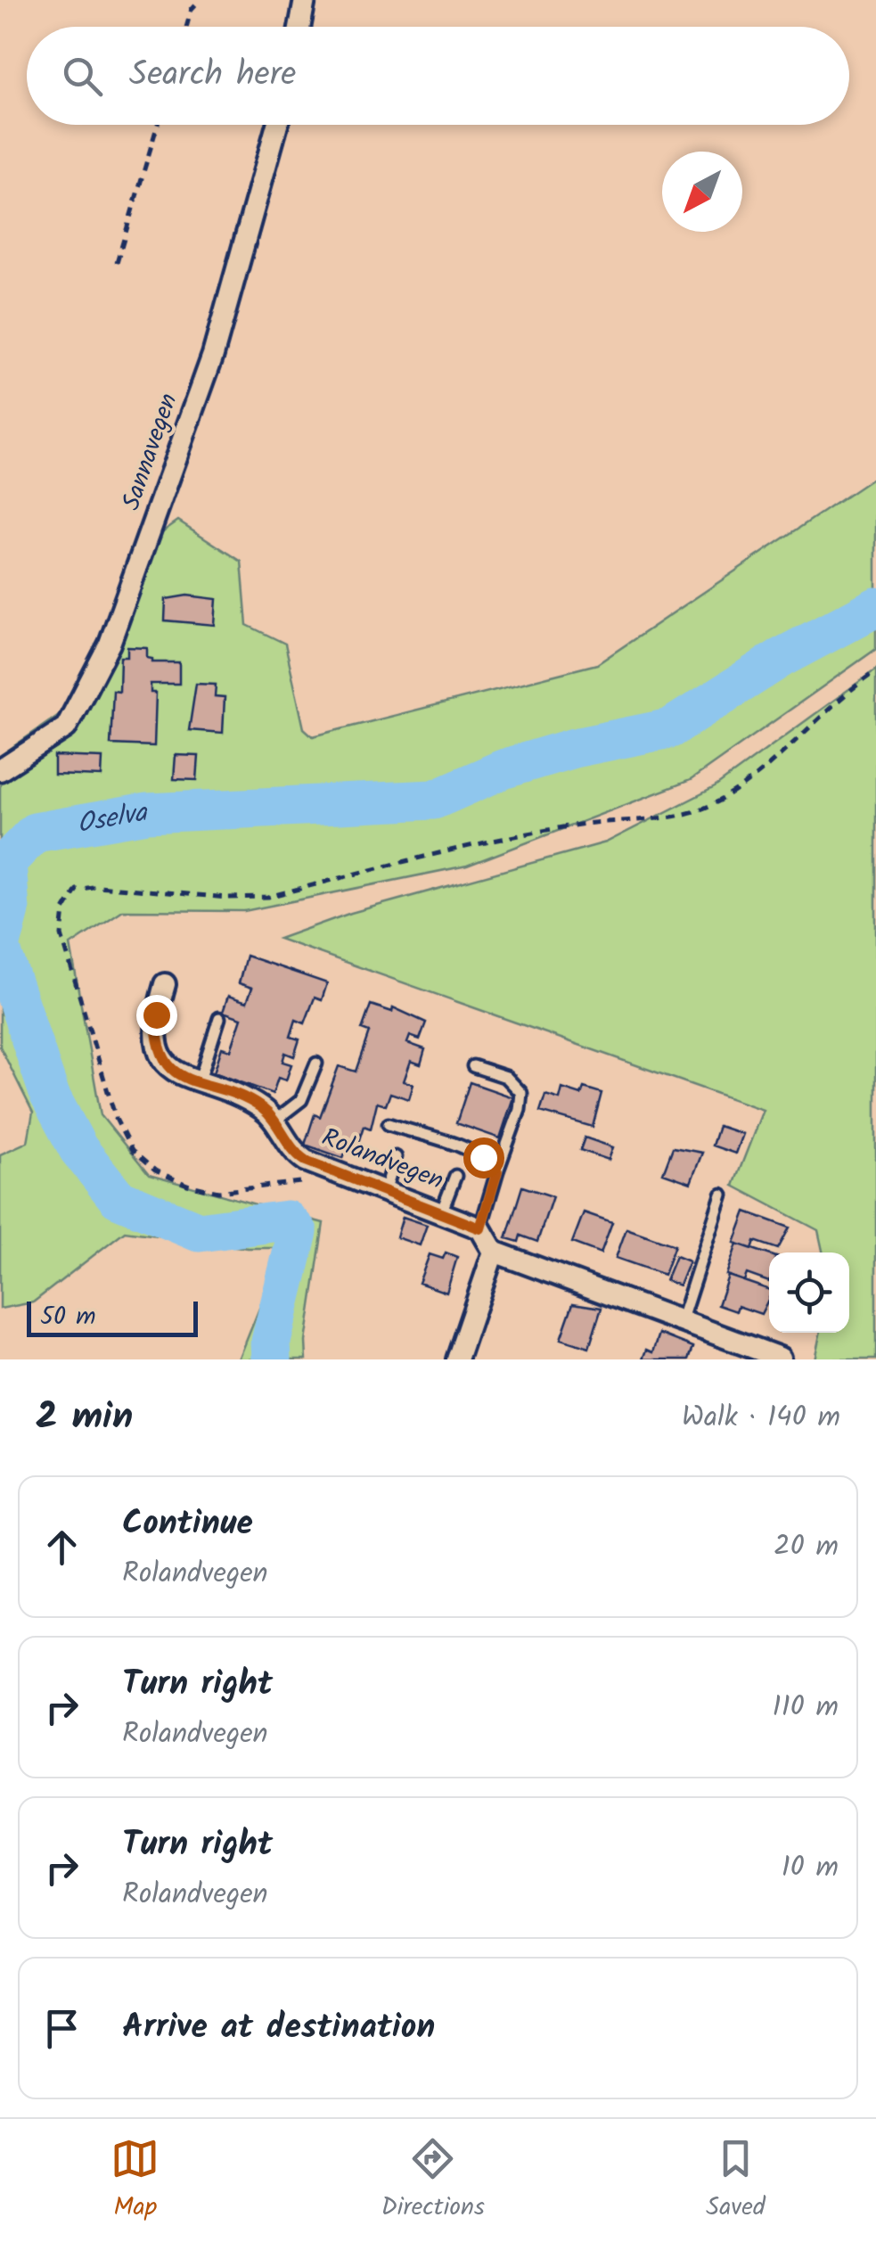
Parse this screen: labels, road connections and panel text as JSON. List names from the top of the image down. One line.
{"streets":{"street":["Sannavegen","Rolandvegen"]},"water":["Oselva"],"scale_bar":"50 m","north":"bottom left","page":{"search":"Search here","scale":"50 m","heading":["2 min","Walk · 140 m"],"list":[["Continue","Rolandvegen","20 m"],["Turn right","Rolandvegen","110 m"],["Turn right","Rolandvegen","10 m"],"Arrive at destination"],"nav":["Map","Directions","Saved"]}}
